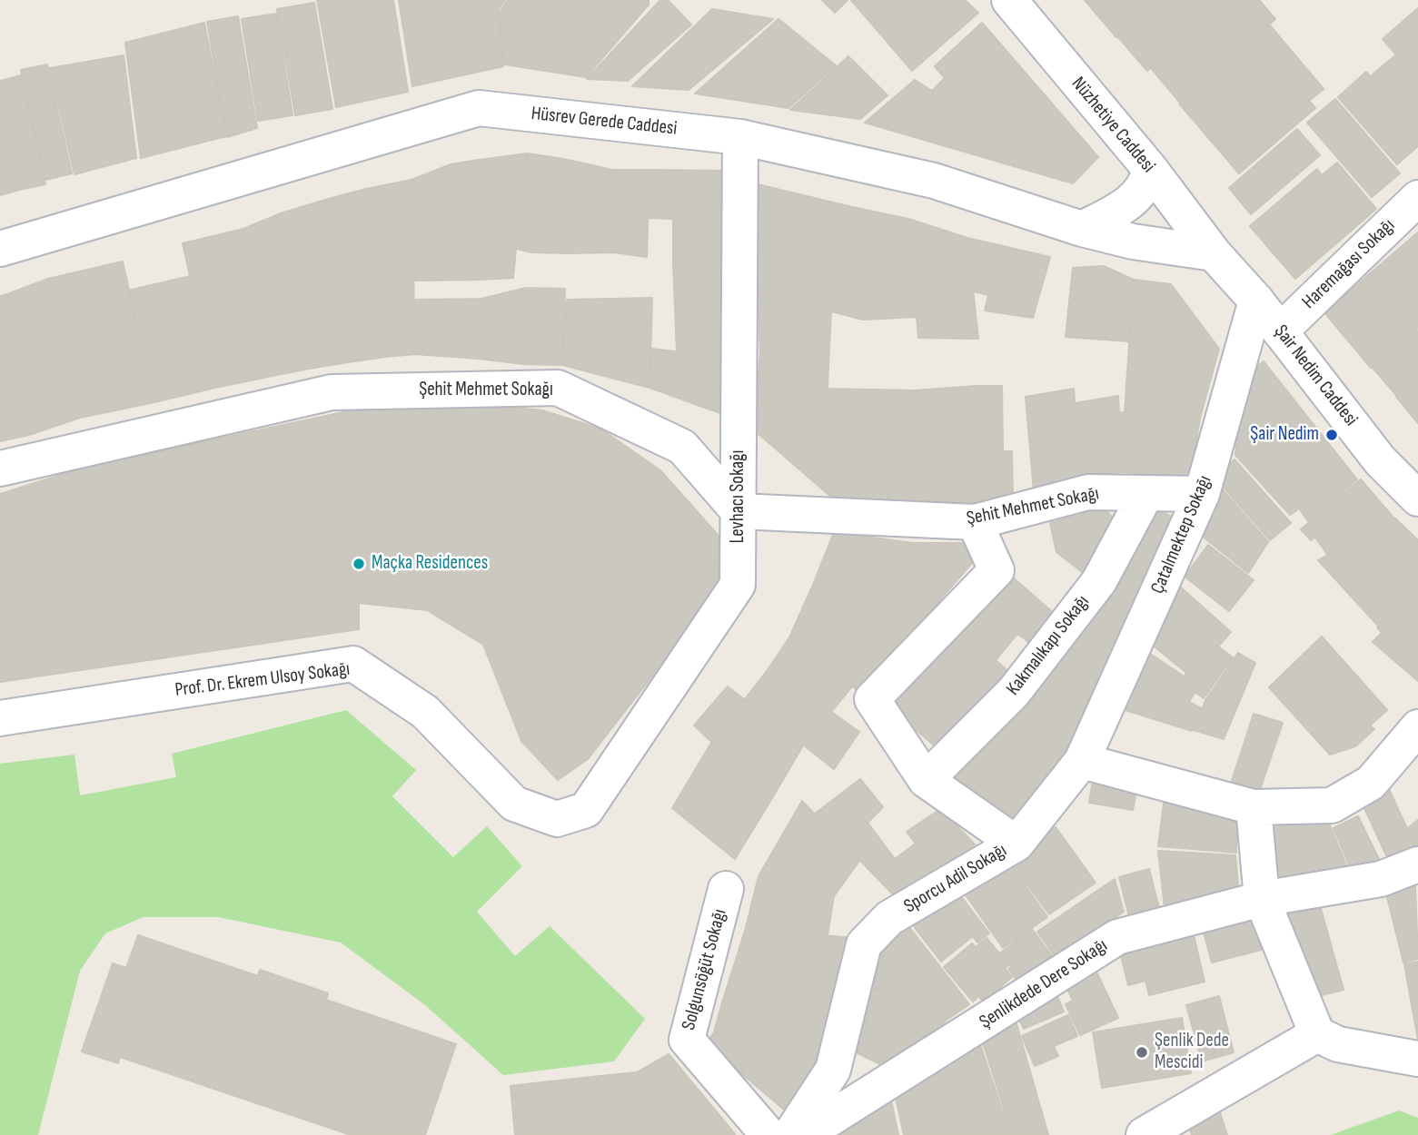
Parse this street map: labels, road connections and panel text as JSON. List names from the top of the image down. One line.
{"streets":{"street":["Hüsrev Gerede Caddesi","Nüzhetiye Caddesi","Haremağası Sokağı","Şair Nedim Caddesi","Şehit Mehmet Sokağı","Levhacı Sokağı","Çatalmektep Sokağı","Kakmalıkapı Sokağı","Prof. Dr. Ekrem Ulsoy Sokağı","Sporcu Adil Sokağı","Solgunsöğüt Sokağı","Şenlikdede Dere Sokağı"]},"crossings":[["Hüsrev Gerede Caddesi","Nüzhetiye Caddesi"],["Hüsrev Gerede Caddesi","Şair Nedim Caddesi"],["Hüsrev Gerede Caddesi","Levhacı Sokağı"],["Nüzhetiye Caddesi","Şair Nedim Caddesi"],["Haremağası Sokağı","Şair Nedim Caddesi"],["Şair Nedim Caddesi","Çatalmektep Sokağı"],["Şehit Mehmet Sokağı","Levhacı Sokağı"],["Şehit Mehmet Sokağı","Çatalmektep Sokağı"],["Şehit Mehmet Sokağı","Kakmalıkapı Sokağı"],["Levhacı Sokağı","Prof. Dr. Ekrem Ulsoy Sokağı"],["Çatalmektep Sokağı","Sporcu Adil Sokağı"]],"places":["Şair Nedim","Maçka Residences","Şenlik Dede Mescidi"]}
